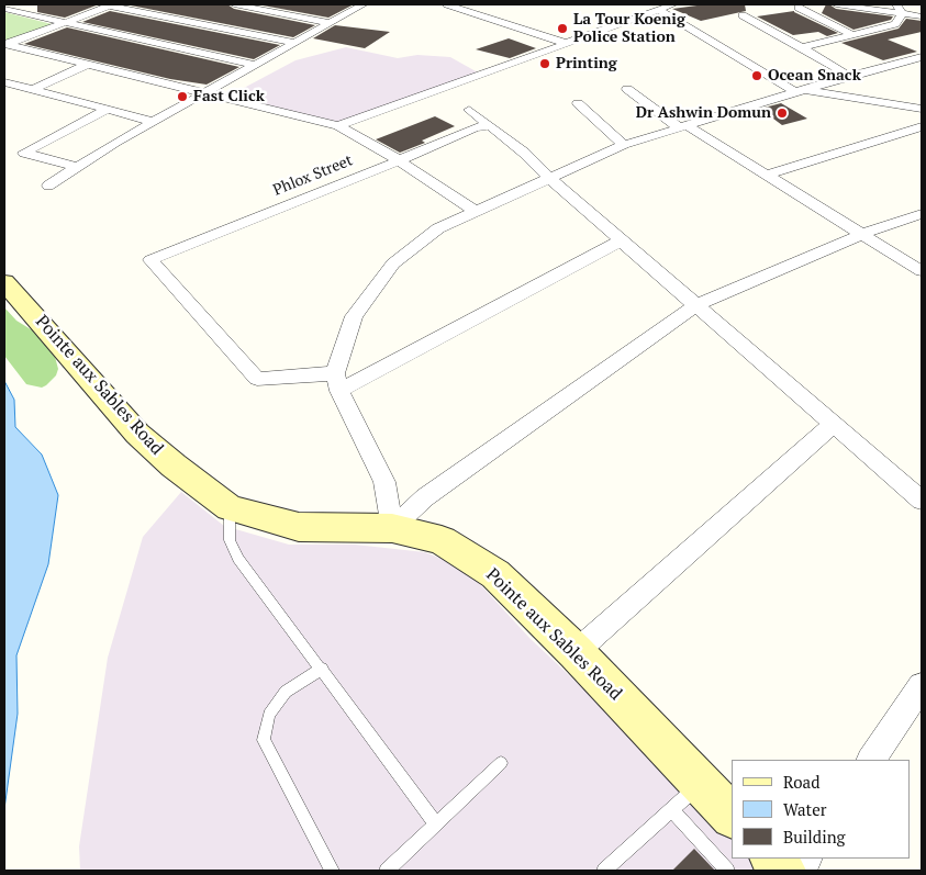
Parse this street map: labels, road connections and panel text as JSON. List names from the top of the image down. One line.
{"streets":{"main road":["Pointe aux Sables Road"],"street":["Phlox Street"]},"places":["La Tour Koenig Police Station","Printing","Ocean Snack","Fast Click","Dr Ashwin Domun"],"legend":["Road","Water","Building"]}
